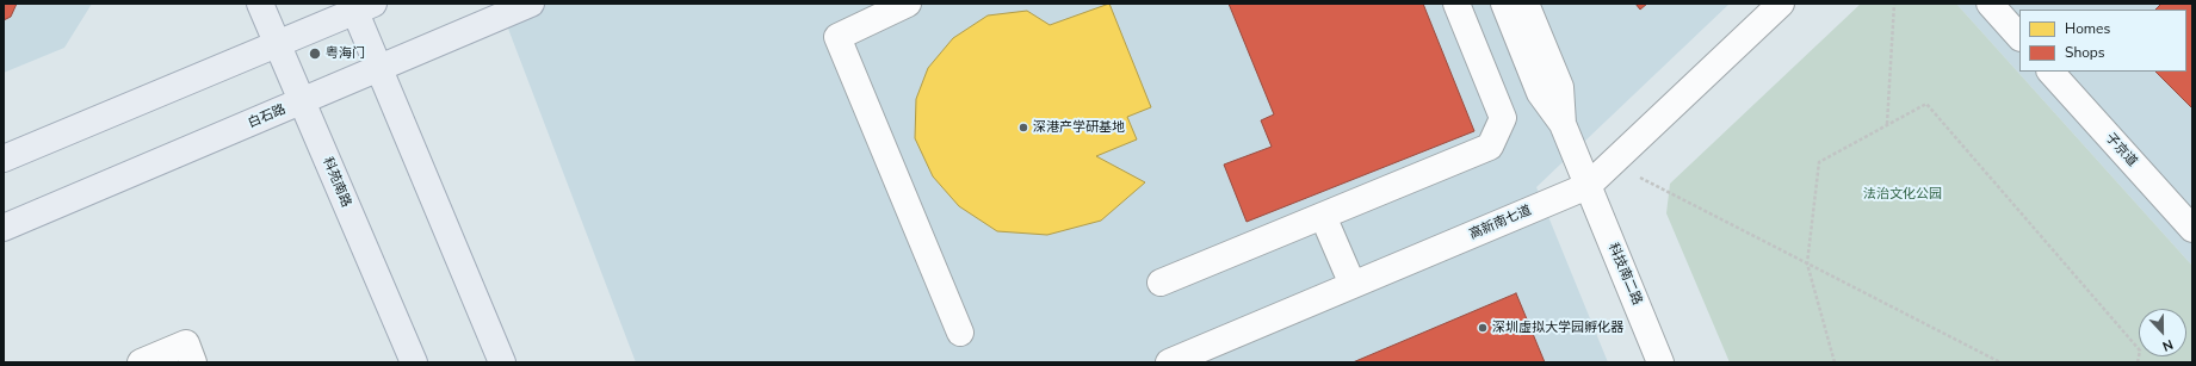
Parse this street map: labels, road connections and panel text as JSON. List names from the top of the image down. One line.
{"streets":{"main road":["白石路","科苑南路"],"street":["子京道","高新南七道","科技南二路"]},"crossings":[["白石路","科苑南路"],["高新南七道","科技南二路"]],"parks":["法治文化公园"],"places":["粤海门","深港产学研基地","深圳虚拟大学园孵化器"],"legend":["Homes","Shops"],"north":"bottom"}
